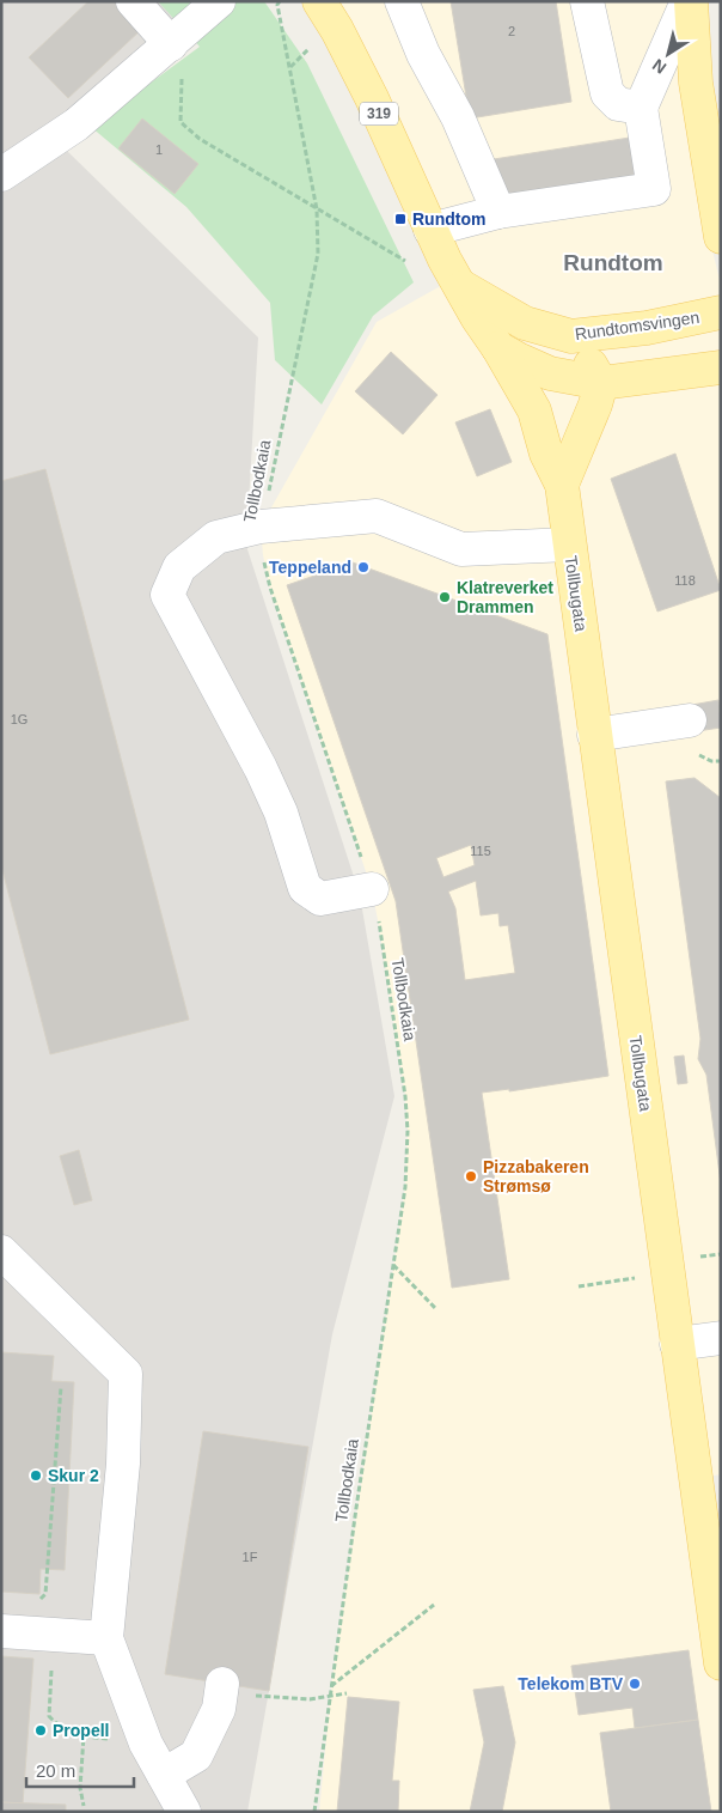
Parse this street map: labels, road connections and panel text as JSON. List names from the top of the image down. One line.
{"streets":{"main road":["319","Rundtomsvingen","Tollbugata"],"path":["Tollbodkaia"]},"crossings":[["319","Rundtomsvingen"],["319","Tollbugata"]],"districts":["Rundtom"],"places":{"transit":["Rundtom"],"other":["Teppeland","Klatreverket Drammen","Pizzabakeren Strømsø","Skur 2","Telekom BTV","Propell"]},"house_numbers":["2","1","118","1G","115","1F"],"scale_bar":"20 m","north":"bottom left"}
